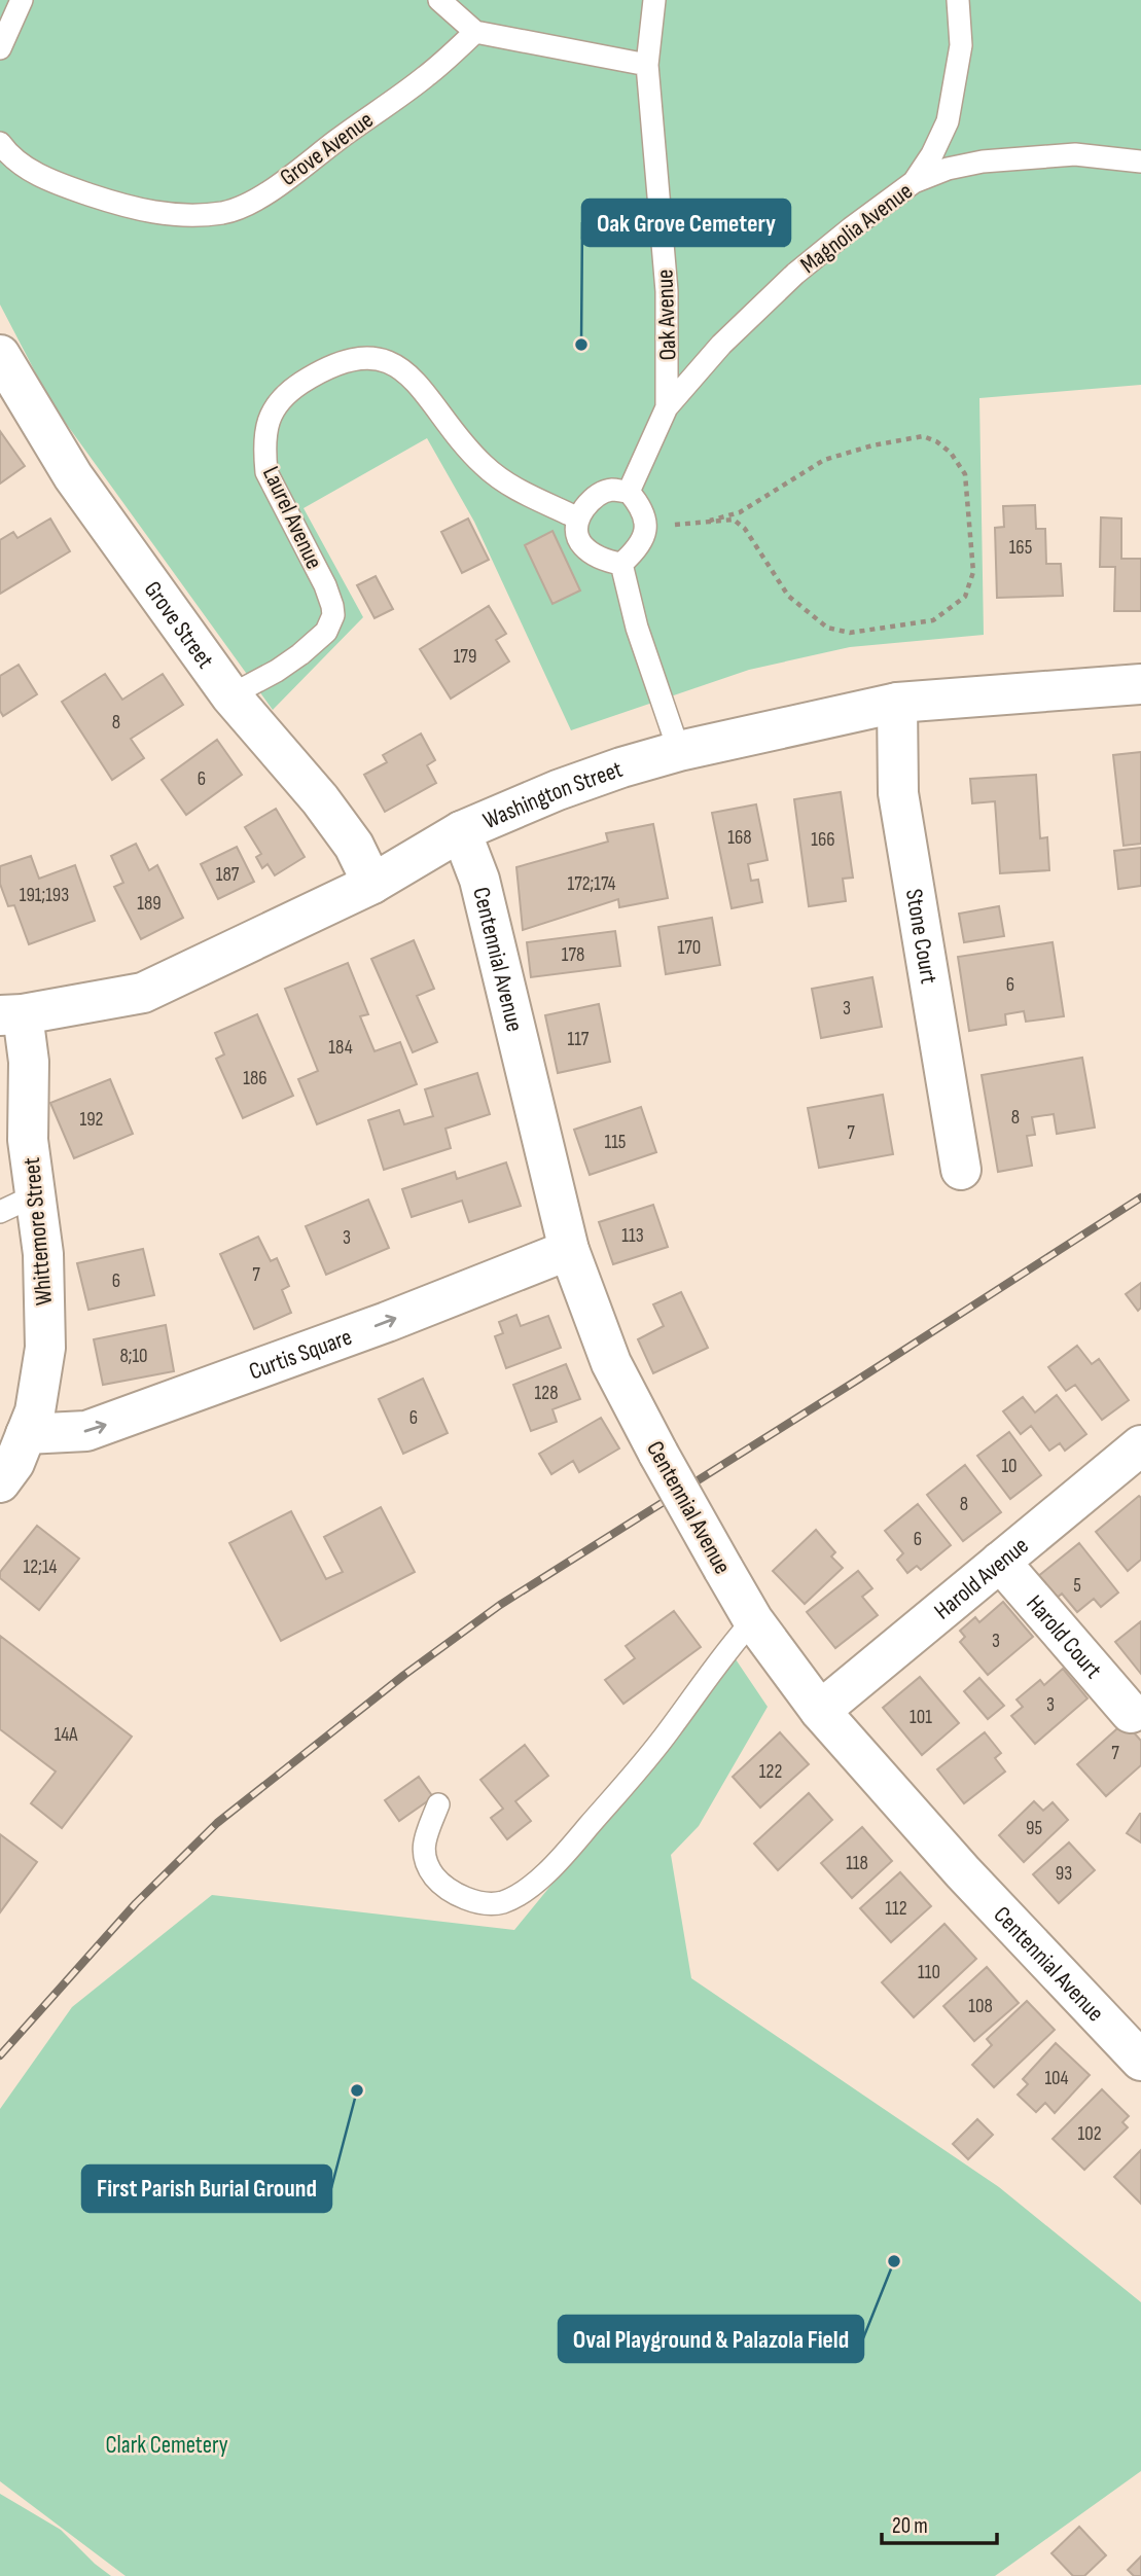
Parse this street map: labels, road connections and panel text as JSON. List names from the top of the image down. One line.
{"streets":{"street":["Grove Street","Washington Street","Stone Court","Centennial Avenue","Whittemore Street","Curtis Square","Harold Avenue","Harold Court"],"lane":["Grove Avenue","Magnolia Avenue","Oak Avenue","Laurel Avenue"]},"crossings":[["Magnolia Avenue","Oak Avenue"],["Oak Avenue","Laurel Avenue"],["Laurel Avenue","Grove Street"],["Grove Street","Washington Street"],["Washington Street","Stone Court"],["Washington Street","Centennial Avenue"],["Washington Street","Whittemore Street"],["Centennial Avenue","Curtis Square"],["Centennial Avenue","Harold Avenue"],["Whittemore Street","Curtis Square"],["Harold Avenue","Harold Court"]],"one_way":["Curtis Square"],"parks":["Clark Cemetery"],"places":["Oak Grove Cemetery","First Parish Burial Ground","Oval Playground & Palazola Field"],"house_numbers":["165","179","8","6","168","166","187","172;174","191;193","189","170","178","6","3","117","184","186","8","192","7","115","113","3","7","6","8;10","128","6","10","8","6","12;14","5","3","3","101","14A","7","122","95","118","93","112","110","108","104","102"],"scale_bar":"20 m"}
